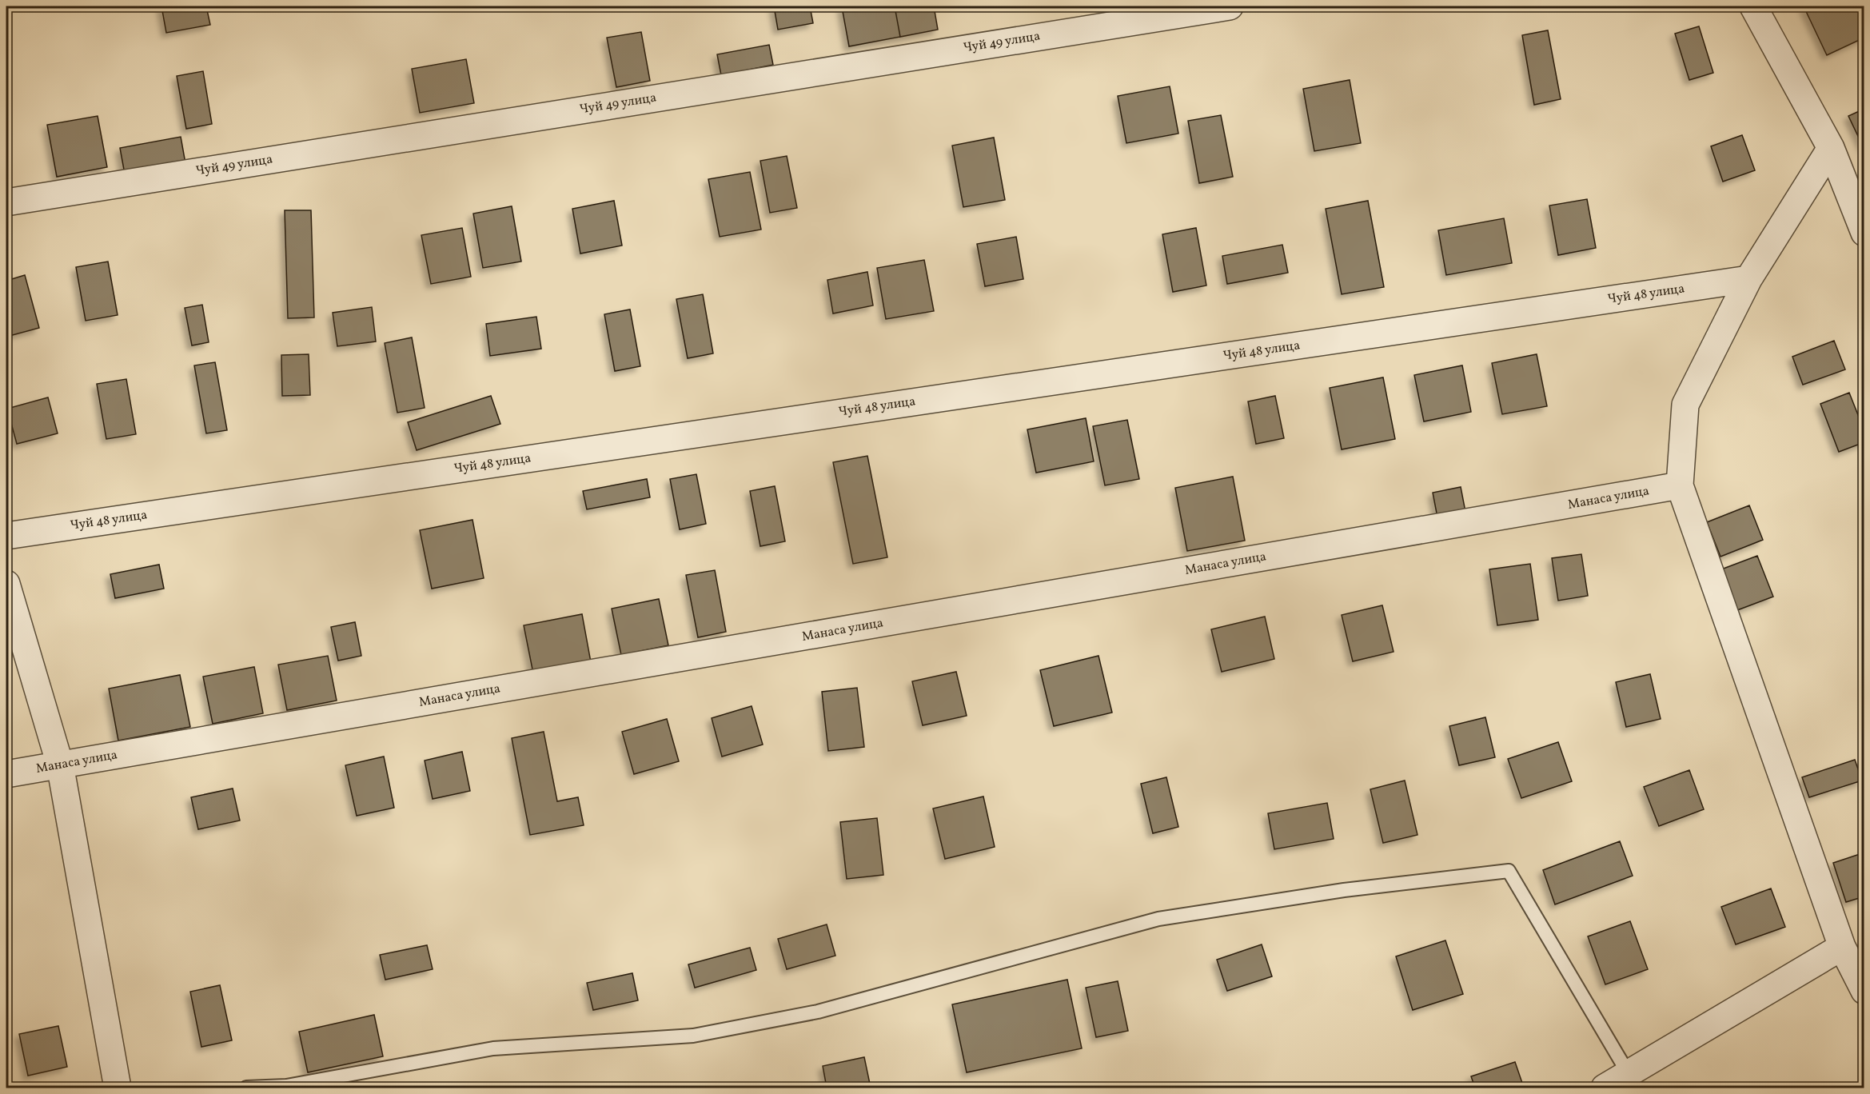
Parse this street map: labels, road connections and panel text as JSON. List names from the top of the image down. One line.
{"streets":{"street":["Чуй 49 улица","Чуй 48 улица","Манаса улица"]}}
